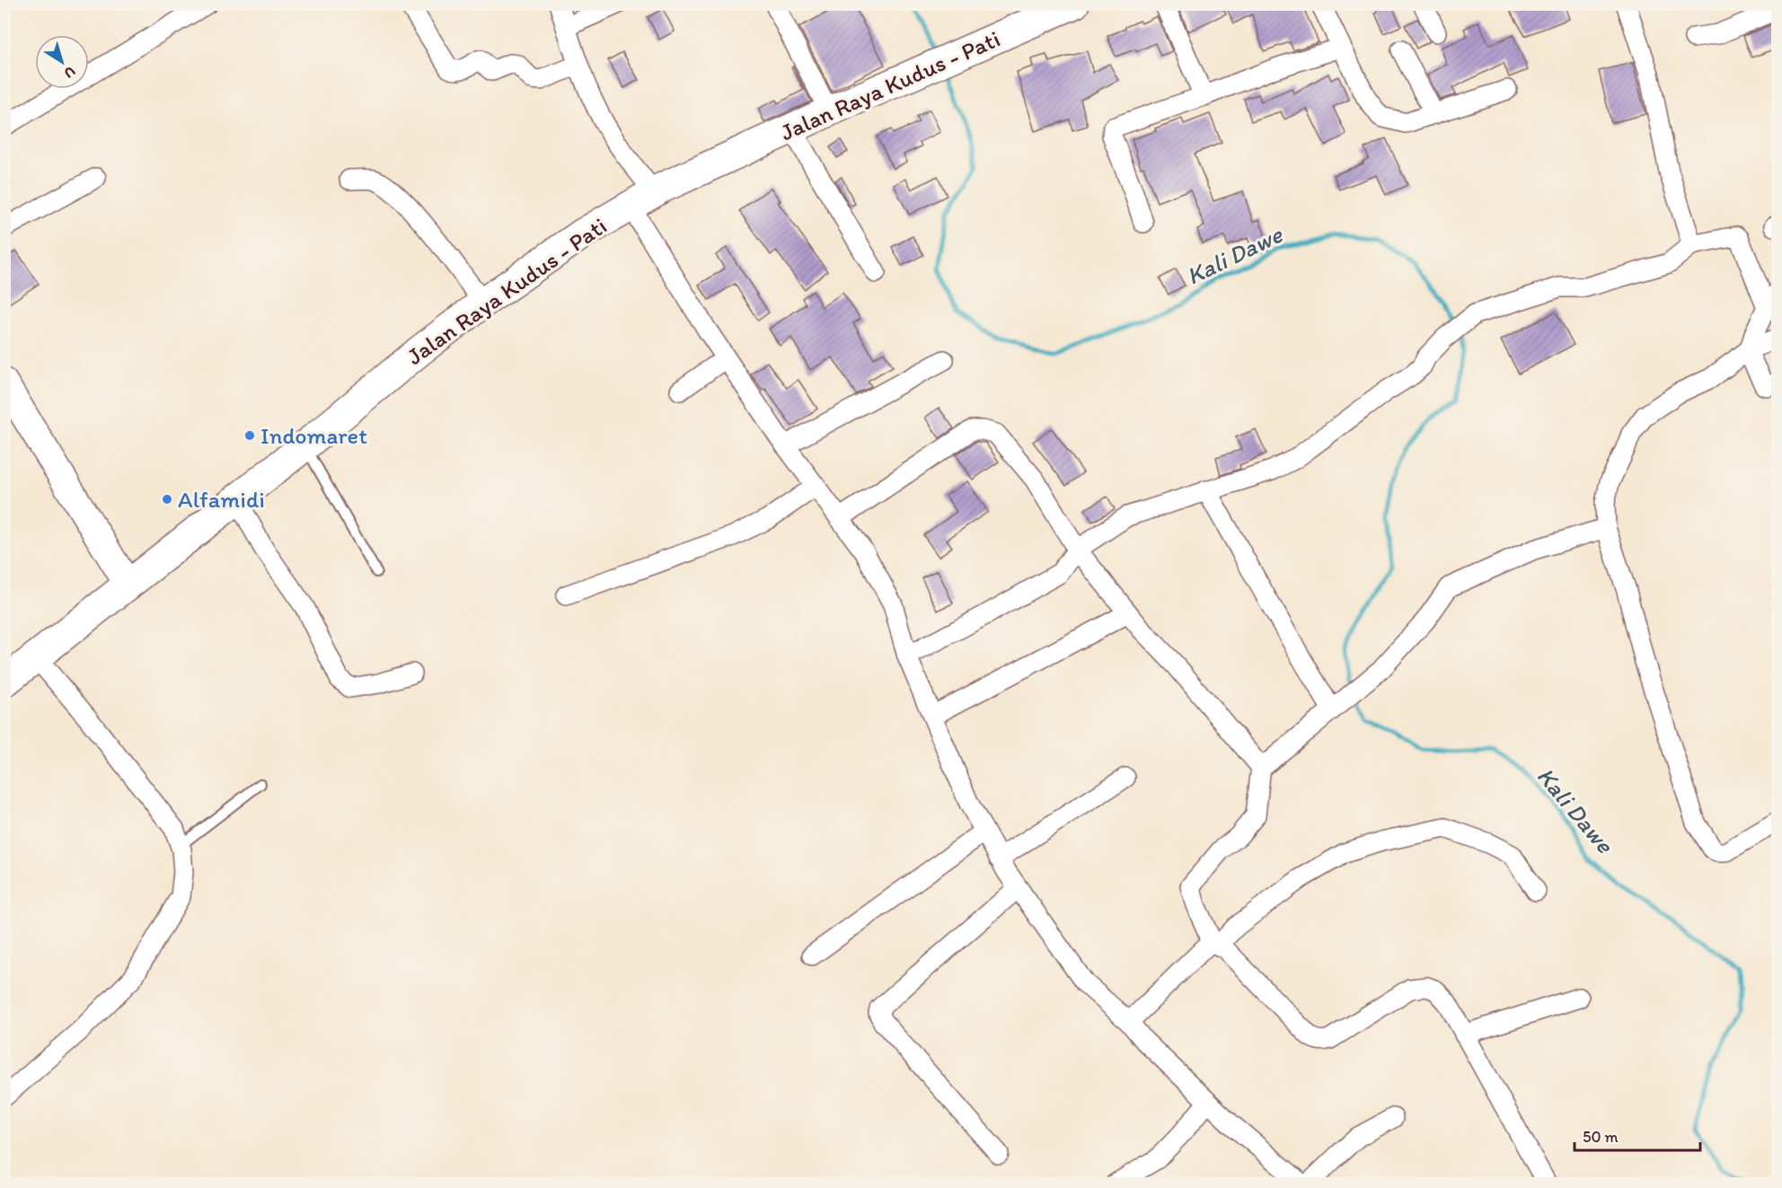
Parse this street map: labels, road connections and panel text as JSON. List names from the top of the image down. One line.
{"streets":{"highway":["Jalan Raya Kudus - Pati"]},"water":["Kali Dawe"],"places":["Indomaret","Alfamidi"],"scale_bar":"50 m","north":"bottom right"}
